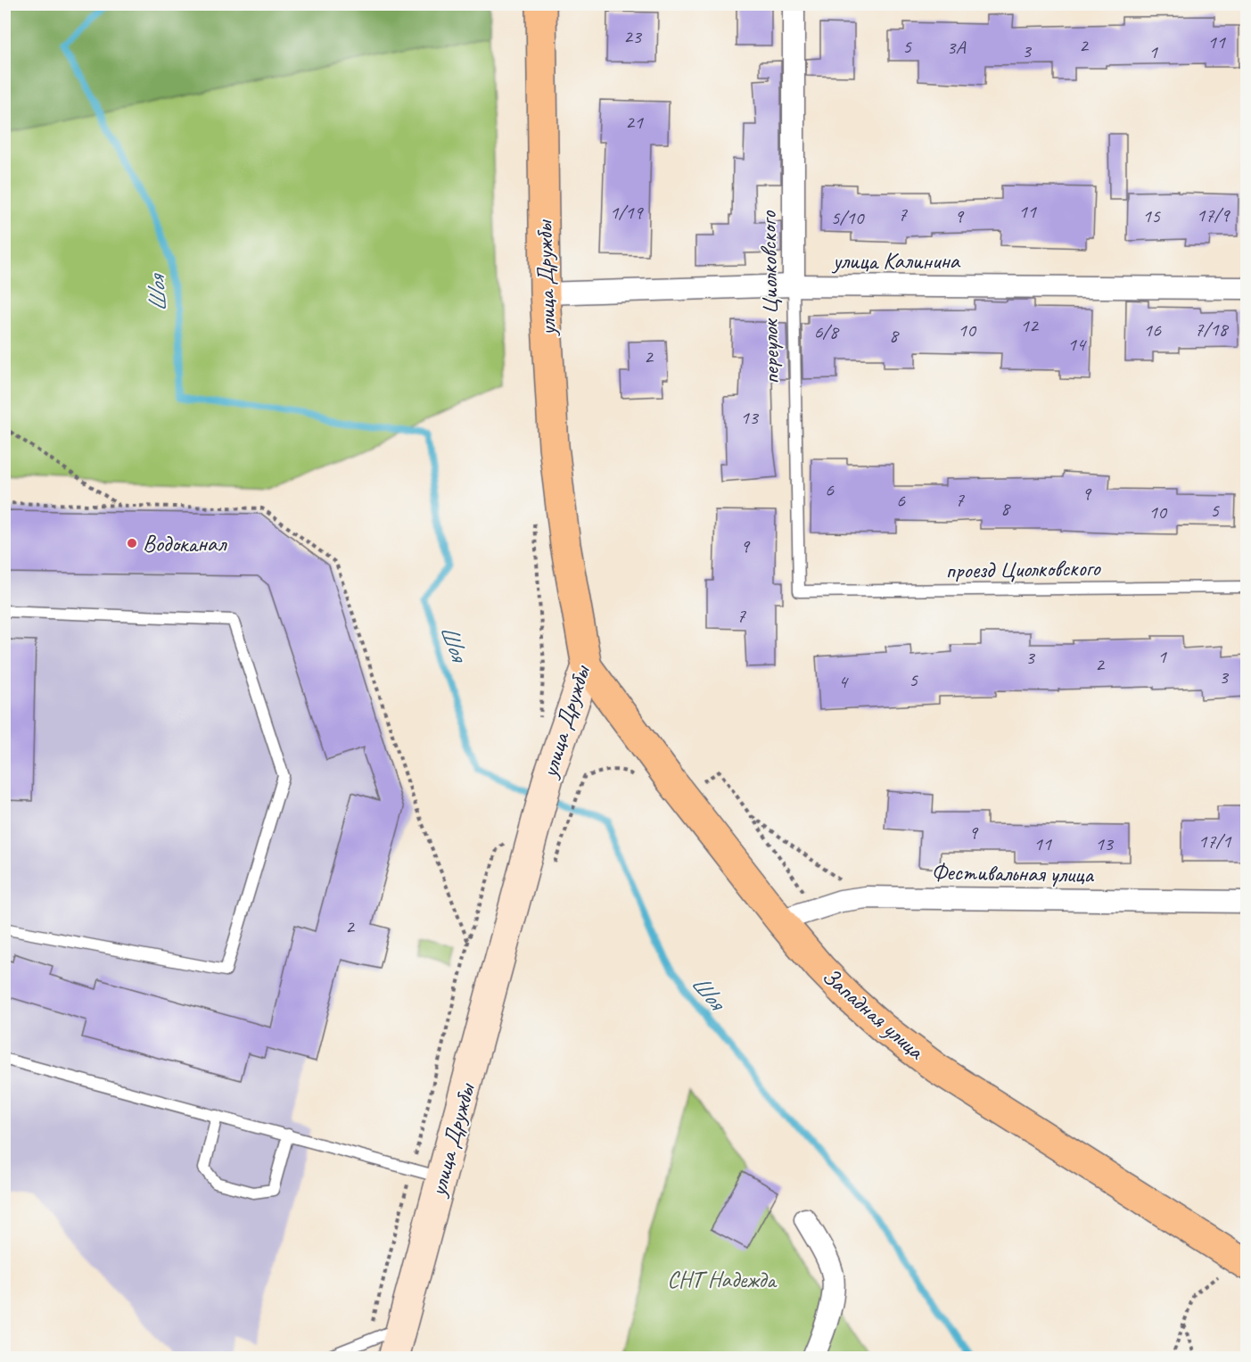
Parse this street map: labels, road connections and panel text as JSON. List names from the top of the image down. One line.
{"streets":{"main road":["улица Дружбы","Западная улица"],"street":["улица Калинина","переулок Циолковского","Фестивальная улица"],"lane":["проезд Циолковского"]},"crossings":[["улица Калинина","улица Дружбы"],["улица Калинина","переулок Циолковского"],["улица Дружбы","Западная улица"],["переулок Циолковского","проезд Циолковского"],["Фестивальная улица","Западная улица"]],"water":["Шоя"],"parks":["СНТ Надежда"],"places":["Водоканал"],"house_numbers":["23","11","2","5","3А","3","1","21","11","1/19","7","17/9","9","15","5/10","12","7/18","10","16","6/8","8","14","2","13","6","9","7","6","8","5","10","9","7","1","3","2","3","5","4","9","17/1","11","13","2"]}
